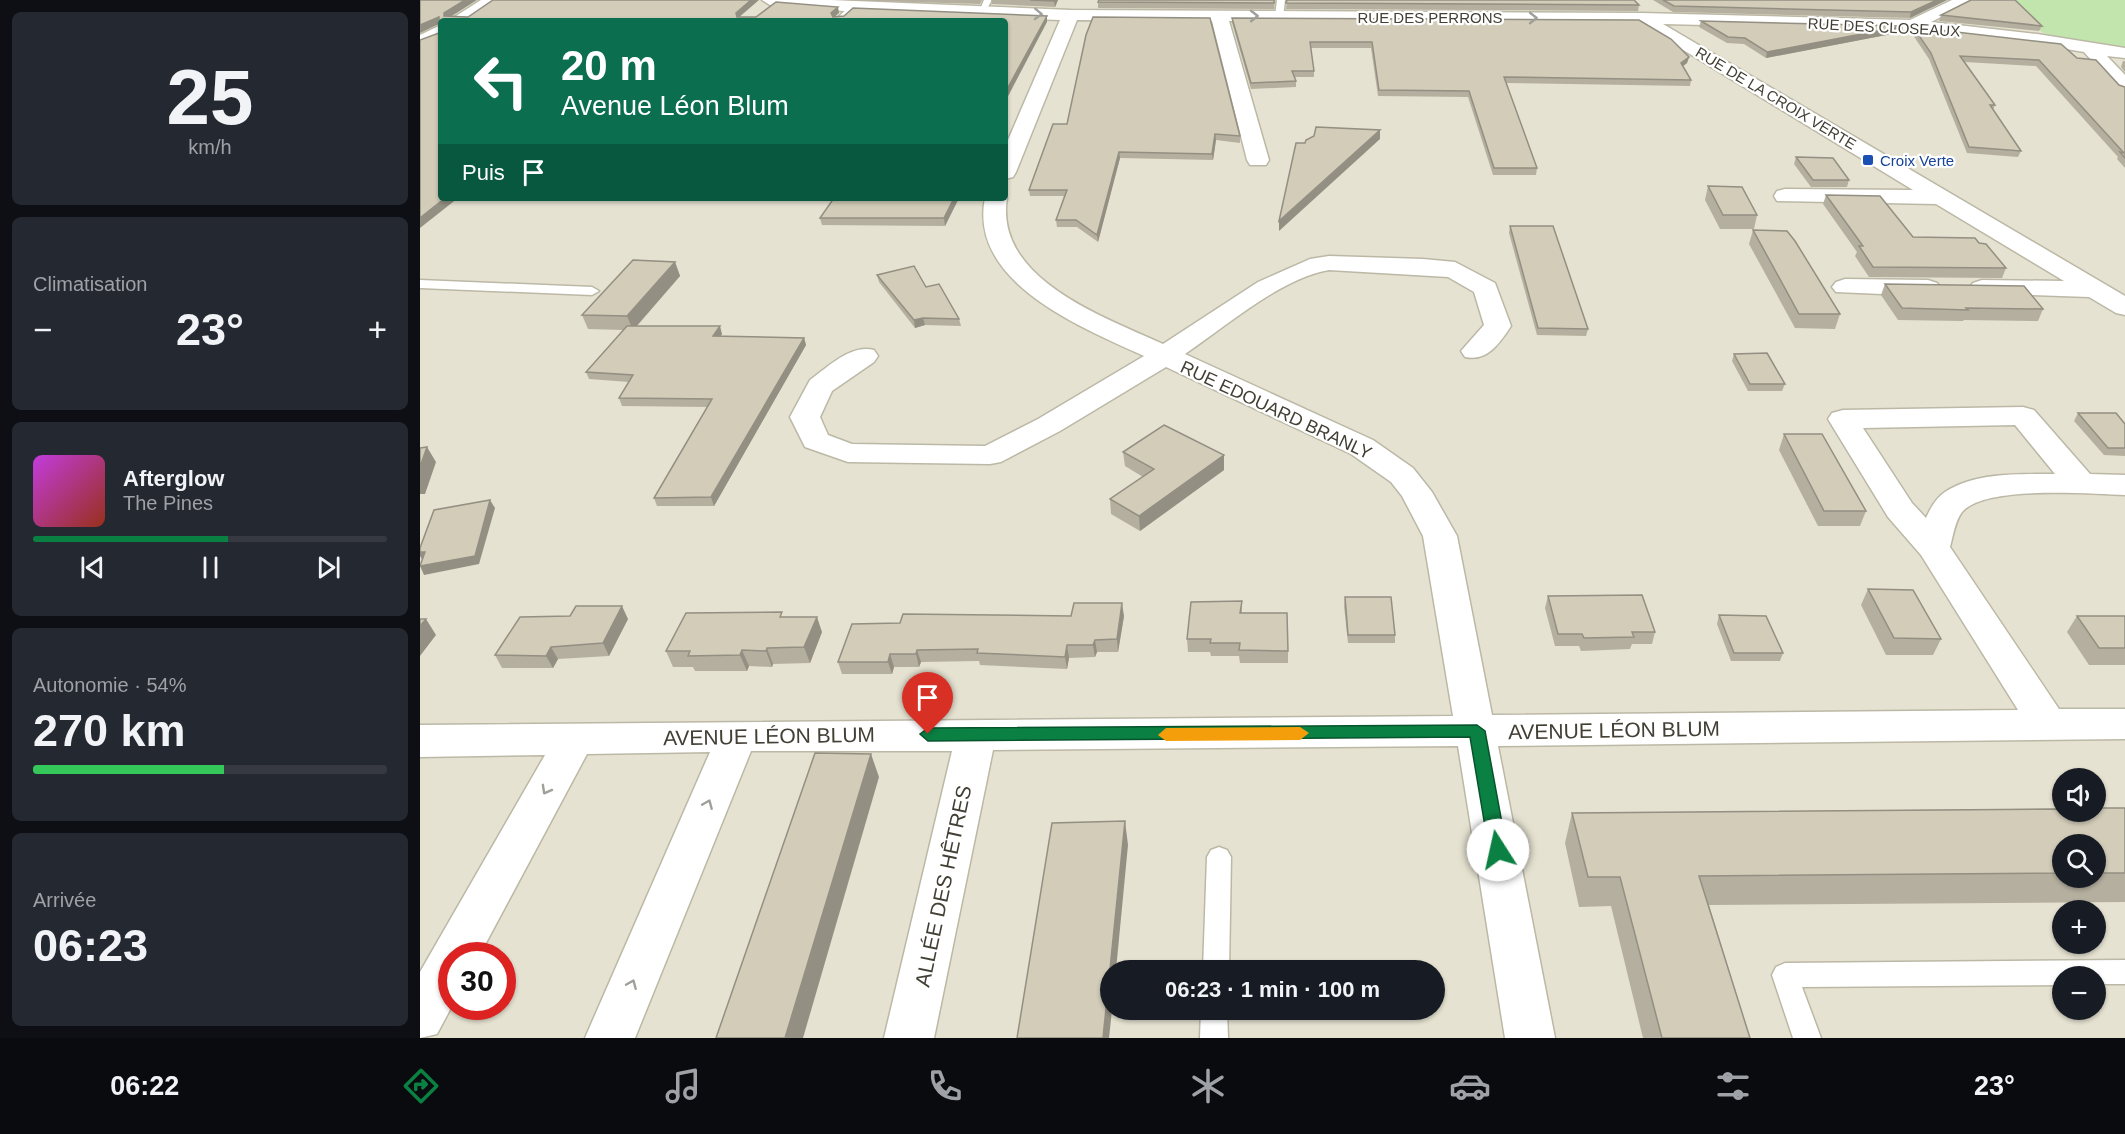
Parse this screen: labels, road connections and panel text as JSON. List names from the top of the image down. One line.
{"streets":{"street":["RUE DES PERRONS","RUE DES CLOSEAUX","RUE DE LA CROIX VERTE","RUE EDOUARD BRANLY","AVENUE LÉON BLUM","ALLÉE DES HÊTRES"]},"crossings":[["RUE DES PERRONS","RUE DES CLOSEAUX"],["RUE DES PERRONS","RUE DE LA CROIX VERTE"],["RUE DES CLOSEAUX","RUE DE LA CROIX VERTE"],["RUE EDOUARD BRANLY","AVENUE LÉON BLUM"],["AVENUE LÉON BLUM","ALLÉE DES HÊTRES"]],"one_way":["RUE DES PERRONS"],"places":{"transit":["Croix Verte"]},"page":{"tile":[["25","km/h"],"Climatisation",["Autonomie · 54%","270 km"],["Arrivée","06:23"]],"turn":["20 m","Avenue Léon Blum"],"then":"Puis","heat":["−","23°","+"],"song":["Afterglow","The Pines"],"map_buttons":["+","−"],"limit":"30","trip":"06:23 · 1 min · 100 m","tabs":["06:22","23°"]}}
